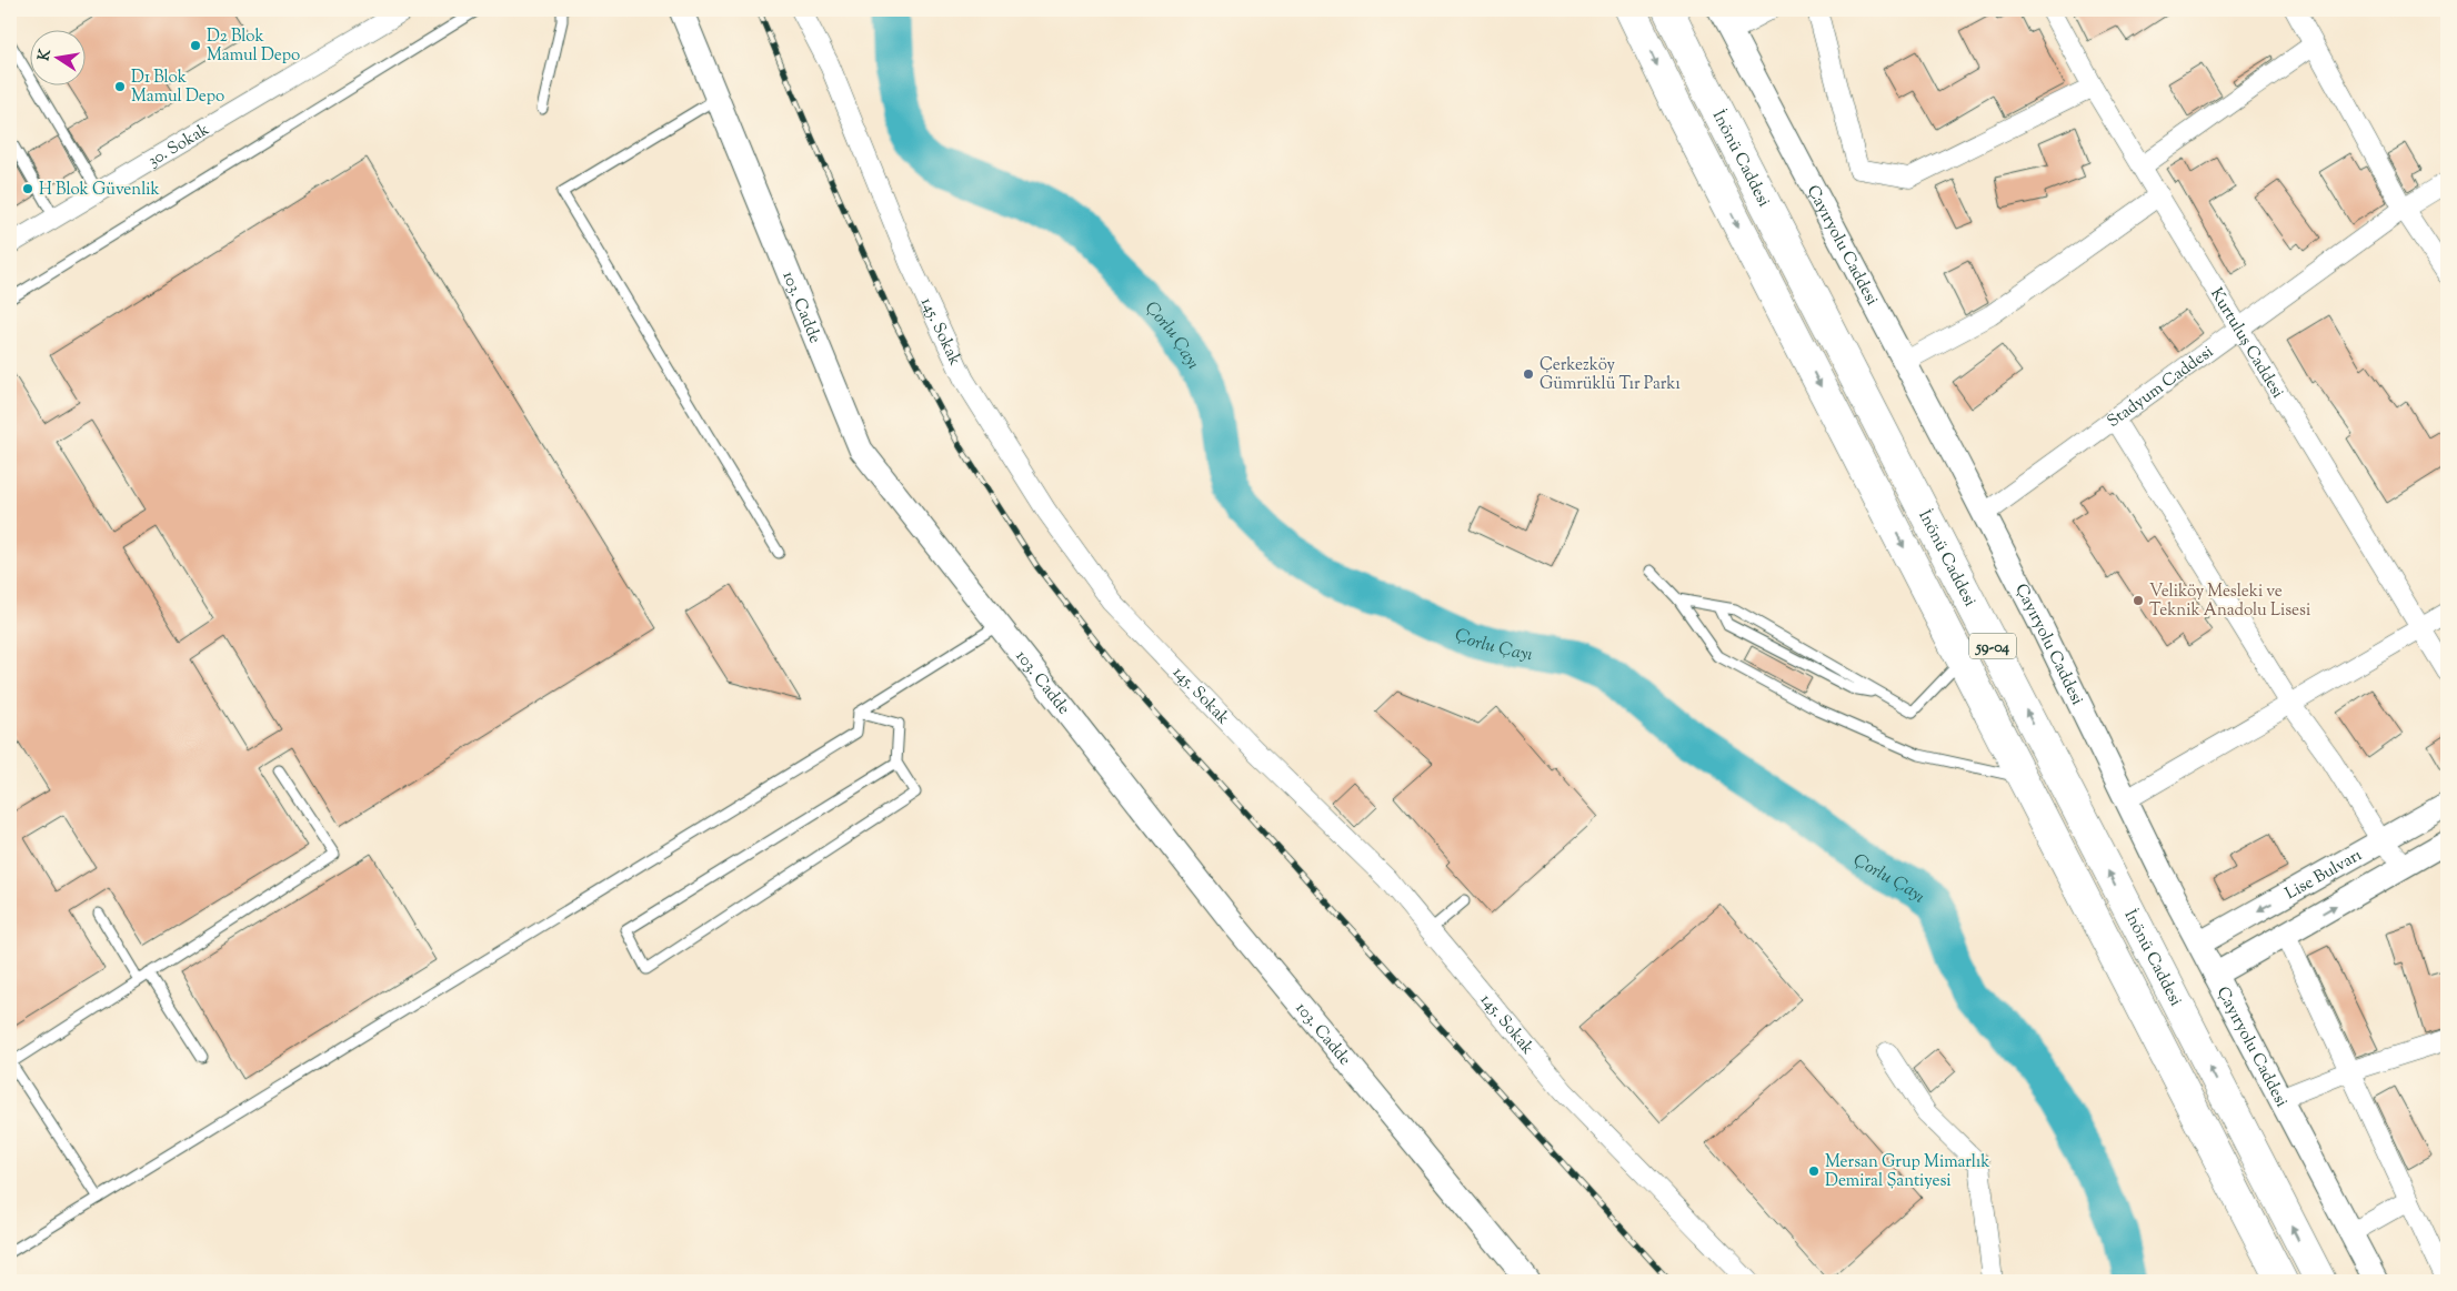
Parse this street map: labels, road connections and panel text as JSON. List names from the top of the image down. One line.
{"streets":{"main road":["İnönü Caddesi","59-04"],"street":["30. Sokak","Çayıryolu Caddesi","103. Cadde","145. Sokak","Kurtuluş Caddesi","Stadyum Caddesi","Lise Bulvarı"]},"crossings":[["Çayıryolu Caddesi","Stadyum Caddesi"],["Çayıryolu Caddesi","Lise Bulvarı"],["Kurtuluş Caddesi","Stadyum Caddesi"]],"water":["Çorlu Çayı"],"places":["D2 Blok Mamul Depo","D1 Blok Mamul Depo","H Blok Güvenlik","Çerkezköy Gümrüklü Tır Parkı","Veliköy Mesleki ve Teknik Anadolu Lisesi","Mersan Grup Mimarlık Demiral Şantiyesi"],"north":"left"}
